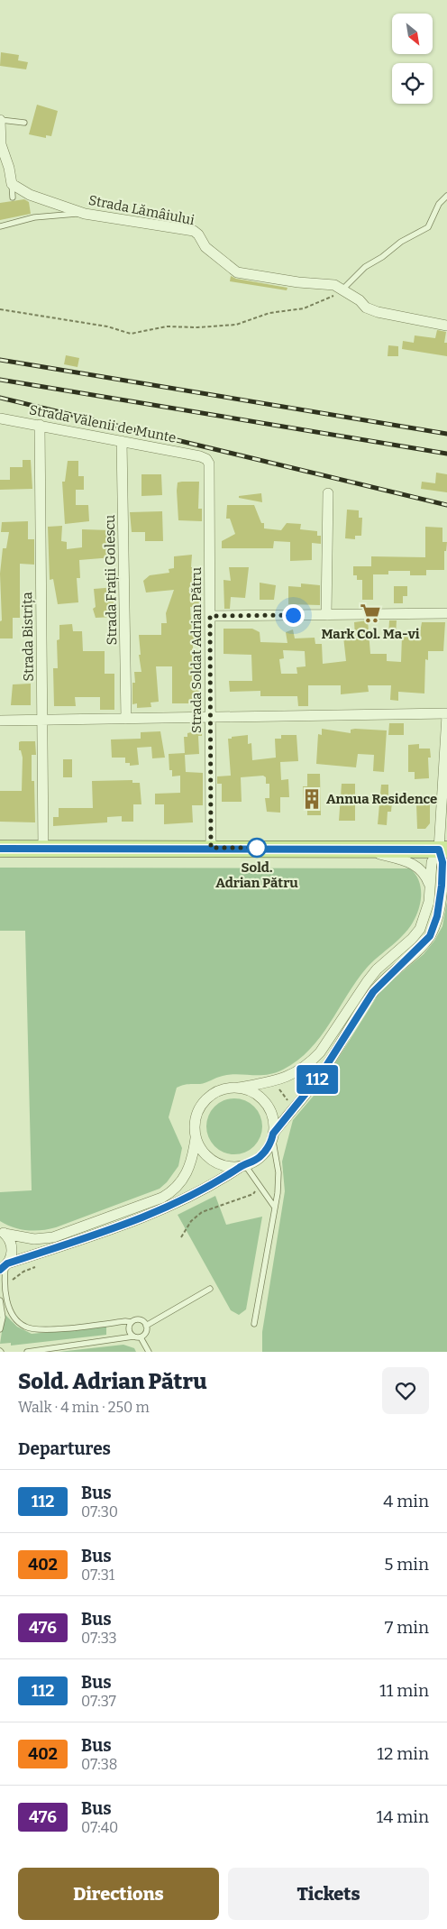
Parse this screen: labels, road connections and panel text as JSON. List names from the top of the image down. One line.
{"streets":{"street":["Strada Lămâiului","Strada Vălenii de Munte","Strada Frații Golescu","Strada Bistrița","Strada Soldat Adrian Pătru"]},"crossings":[["Strada Vălenii de Munte","Strada Frații Golescu"],["Strada Vălenii de Munte","Strada Bistrița"],["Strada Vălenii de Munte","Strada Soldat Adrian Pătru"]],"places":{"supermarket":["Mark Col. Ma-vi"],"building":["Annua Residence"],"other":["Sold. Adrian Pătru"]},"lines":["bus line 112"],"north":"bottom right","page":{"on_map":"112","heading":[["Sold. Adrian Pătru","Walk · 4 min · 250 m"],"Departures"],"list":[{"mark":"112","name":"Bus","note":"07:30","value":"4 min"},{"mark":"402","name":"Bus","note":"07:31","value":"5 min"},{"mark":"476","name":"Bus","note":"07:33","value":"7 min"},{"mark":"112","name":"Bus","note":"07:37","value":"11 min"},{"mark":"402","name":"Bus","note":"07:38","value":"12 min"},{"mark":"476","name":"Bus","note":"07:40","value":"14 min"}],"buttons":["Directions","Tickets"]}}
